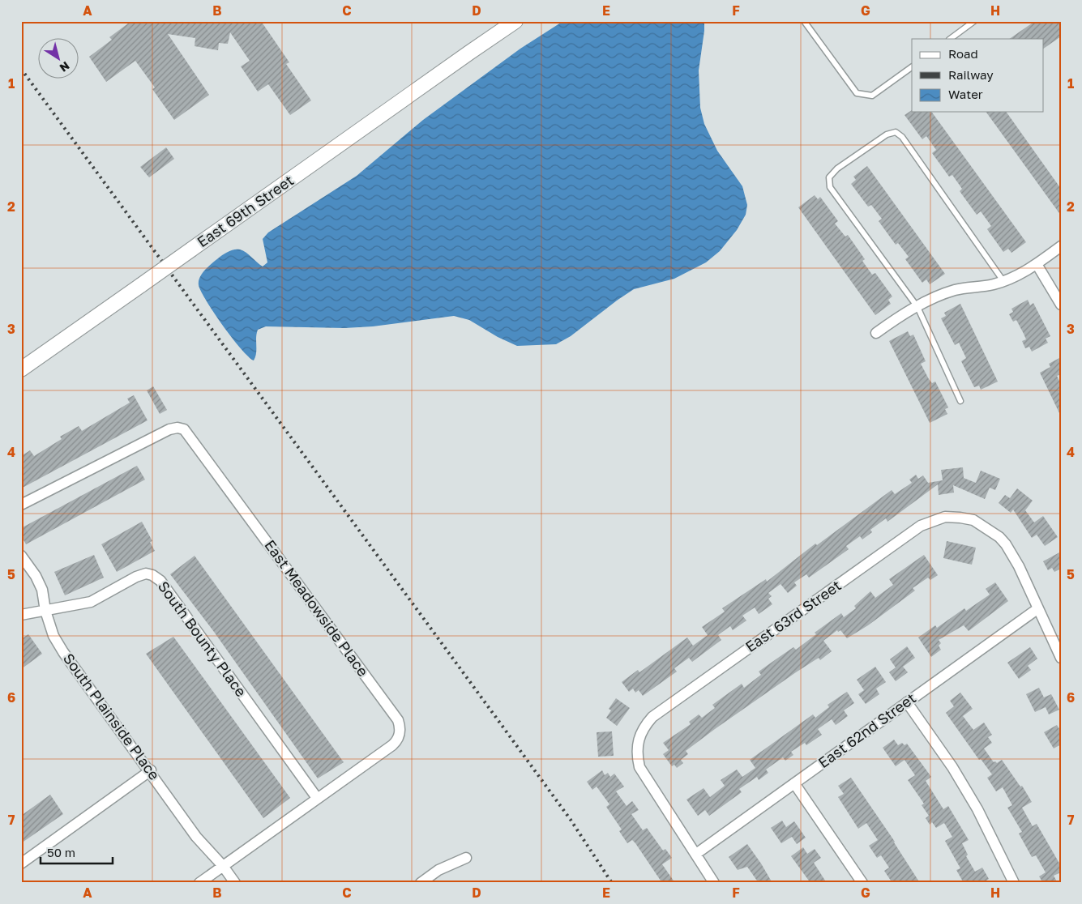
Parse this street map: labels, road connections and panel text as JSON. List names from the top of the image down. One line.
{"streets":{"main road":["East 69th Street"],"street":["East Meadowside Place","East 63rd Street","South Bounty Place","South Plainside Place","East 62nd Street"]},"crossings":[["East Meadowside Place","South Bounty Place"],["East Meadowside Place","South Plainside Place"],["East 63rd Street","East 62nd Street"],["South Bounty Place","South Plainside Place"]],"legend":["Road","Railway","Water"],"scale_bar":"50 m","north":"bottom right","grid":{"columns":["A","B","C","D","E","F","G","H"],"rows":["1","2","3","4","5","6","7"]}}
